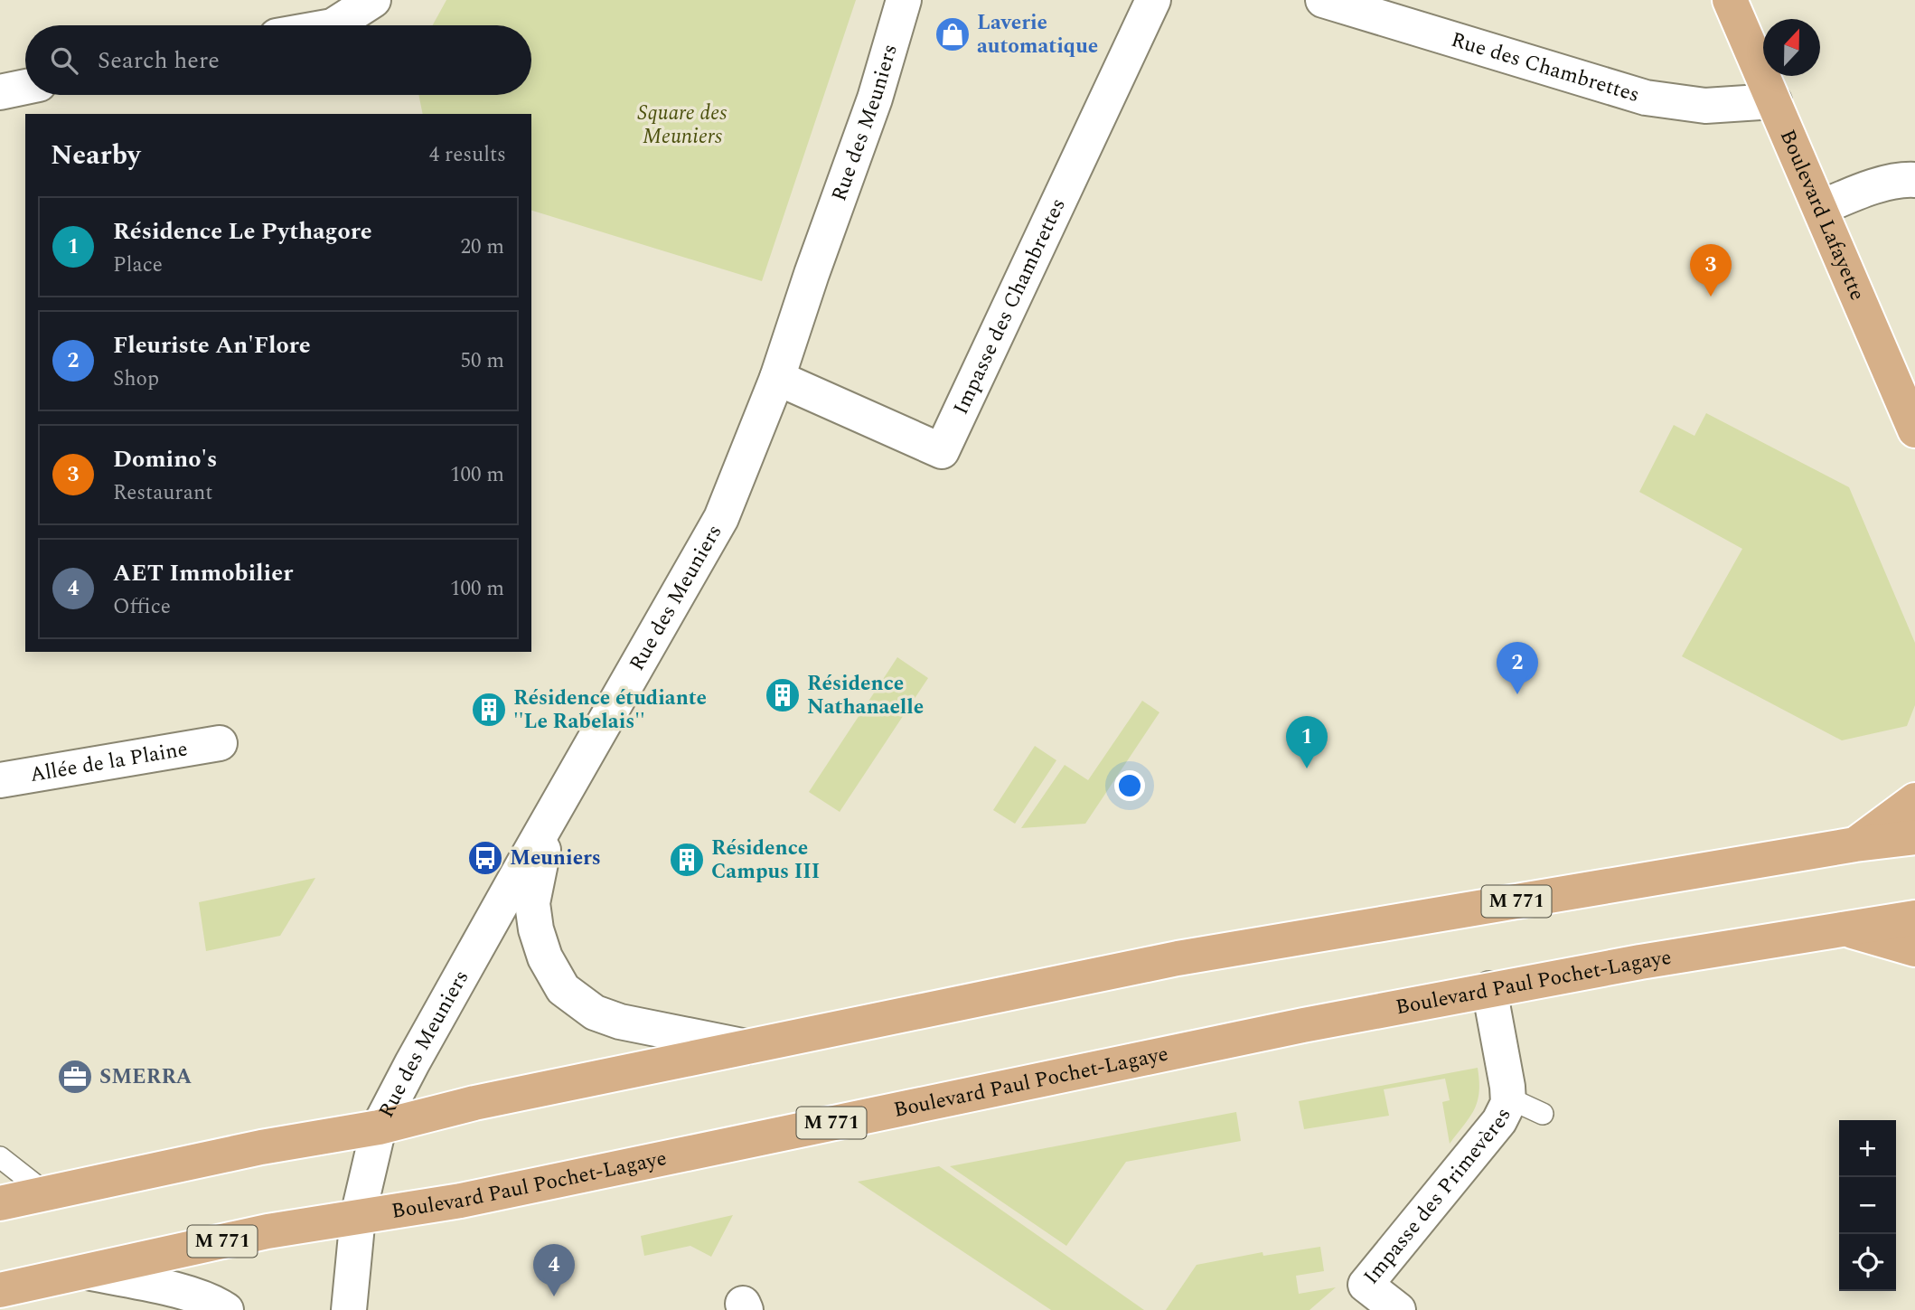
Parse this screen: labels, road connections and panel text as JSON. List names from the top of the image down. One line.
{"streets":{"main road":["Boulevard Lafayette","M 771","Boulevard Paul Pochet-Lagaye"],"street":["Rue des Chambrettes","Rue des Meuniers","Impasse des Chambrettes","Allée de la Plaine","Impasse des Primevères"]},"crossings":[["Rue des Chambrettes","Boulevard Lafayette"],["Rue des Meuniers","Impasse des Chambrettes"],["Rue des Meuniers","M 771"],["Rue des Meuniers","Boulevard Paul Pochet-Lagaye"],["Boulevard Paul Pochet-Lagaye","Impasse des Primevères"]],"parks":["Square des Meuniers"],"places":{"shop":["Laverie automatique"],"building":["Résidence Nathanaelle","Résidence étudiante ''Le Rabelais''","Résidence Campus III"],"bus stop":["Meuniers"],"office":["SMERRA"]},"north":"top","page":{"search":"Search here","heading":["Nearby","4 results"],"list":[{"mark":"1","name":"Résidence Le Pythagore","note":"Place","value":"20 m"},{"mark":"2","name":"Fleuriste An'Flore","note":"Shop","value":"50 m"},{"mark":"3","name":"Domino's","note":"Restaurant","value":"100 m"},{"mark":"4","name":"AET Immobilier","note":"Office","value":"100 m"}],"pins":["3","2","1","4"],"map_buttons":["+","−"]}}
